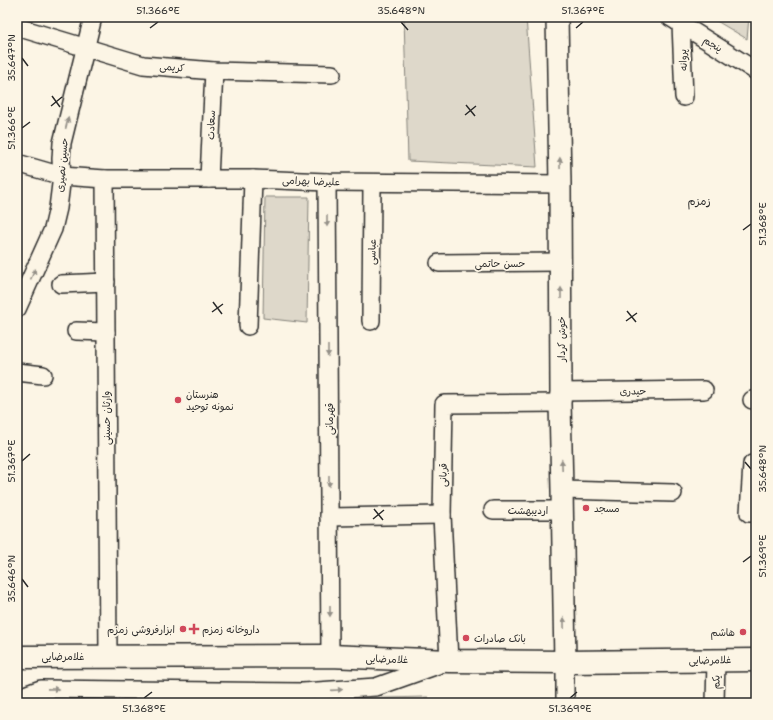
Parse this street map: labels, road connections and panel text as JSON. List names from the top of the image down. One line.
{"streets":{"main road":["غلامرضایی"],"street":["پنجم","پروانه","کریمی","سعادت","حسین نصیری","علیرضا بهرامی","عباسی","حسن حاتمی","خوش کردار","حیدری","وارثان حسینی","قهرمانی","قربانی","اردیبهشت","یکم"]},"crossings":[["پنجم","پروانه"],["کریمی","سعادت"],["کریمی","حسین نصیری"],["سعادت","علیرضا بهرامی"],["حسین نصیری","علیرضا بهرامی"],["علیرضا بهرامی","عباسی"],["علیرضا بهرامی","خوش کردار"],["علیرضا بهرامی","وارثان حسینی"],["علیرضا بهرامی","قهرمانی"],["حسن حاتمی","خوش کردار"],["خوش کردار","حیدری"],["خوش کردار","قربانی"],["خوش کردار","اردیبهشت"],["خوش کردار","غلامرضایی"],["حیدری","قربانی"],["وارثان حسینی","غلامرضایی"],["قهرمانی","غلامرضایی"],["قربانی","غلامرضایی"],["غلامرضایی","یکم"]],"one_way":["حسین نصیری","خوش کردار"],"districts":["زمزم"],"places":{"other":["هنرستان نمونه توحید","مسجد","ابزارفروشی زمزم","هاشم","بانک صادرات"],"health":["داروخانه زمزم"]},"coordinates":["51.366°E","35.648°N","51.367°E","35.647°N","51.368°E","51.369°E","35.646°N"]}
